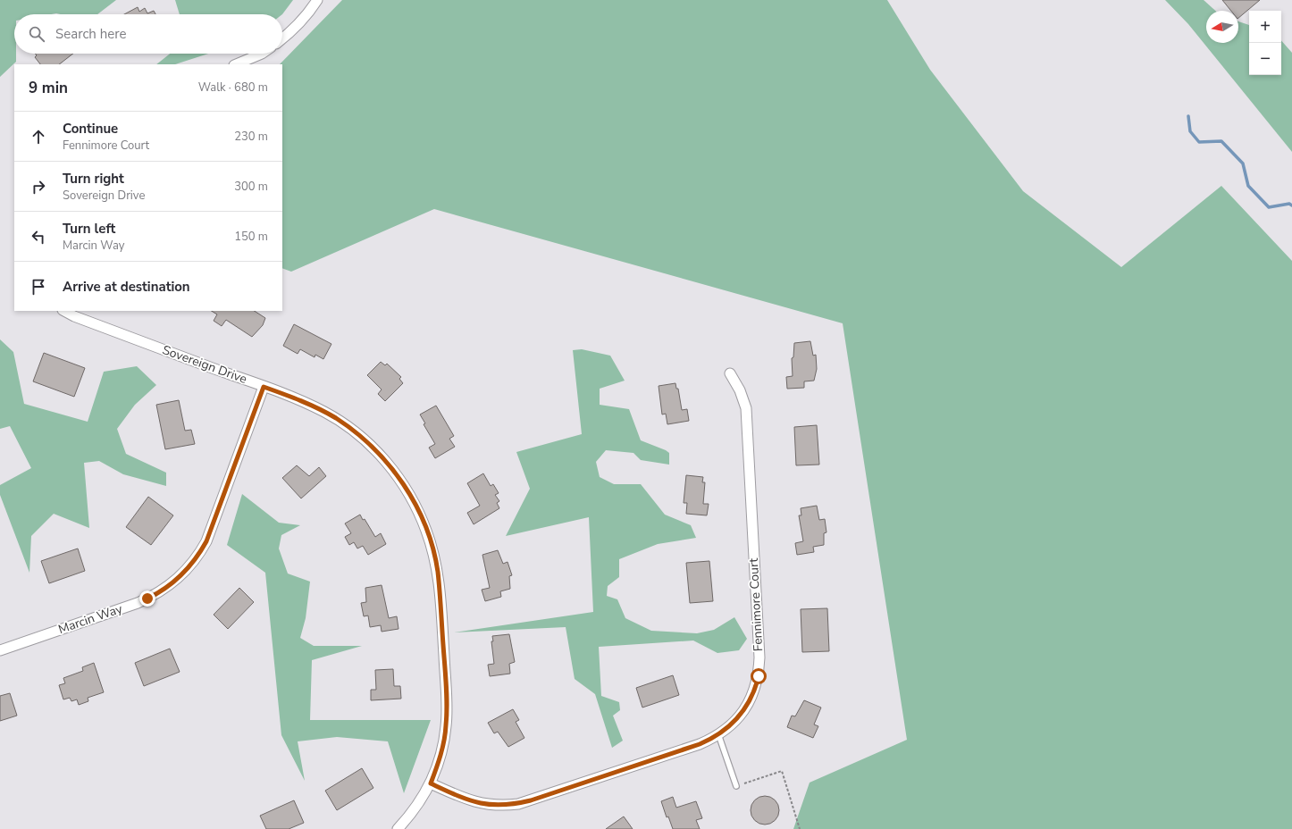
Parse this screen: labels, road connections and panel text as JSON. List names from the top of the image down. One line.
{"streets":{"street":["Sovereign Drive","Fennimore Court","Marcin Way"]},"crossings":[["Sovereign Drive","Fennimore Court"],["Sovereign Drive","Marcin Way"]],"north":"left","page":{"map_buttons":["+","−"],"search":"Search here","heading":["9 min","Walk · 680 m"],"list":[["Continue","Fennimore Court","230 m"],["Turn right","Sovereign Drive","300 m"],["Turn left","Marcin Way","150 m"],"Arrive at destination"]}}
